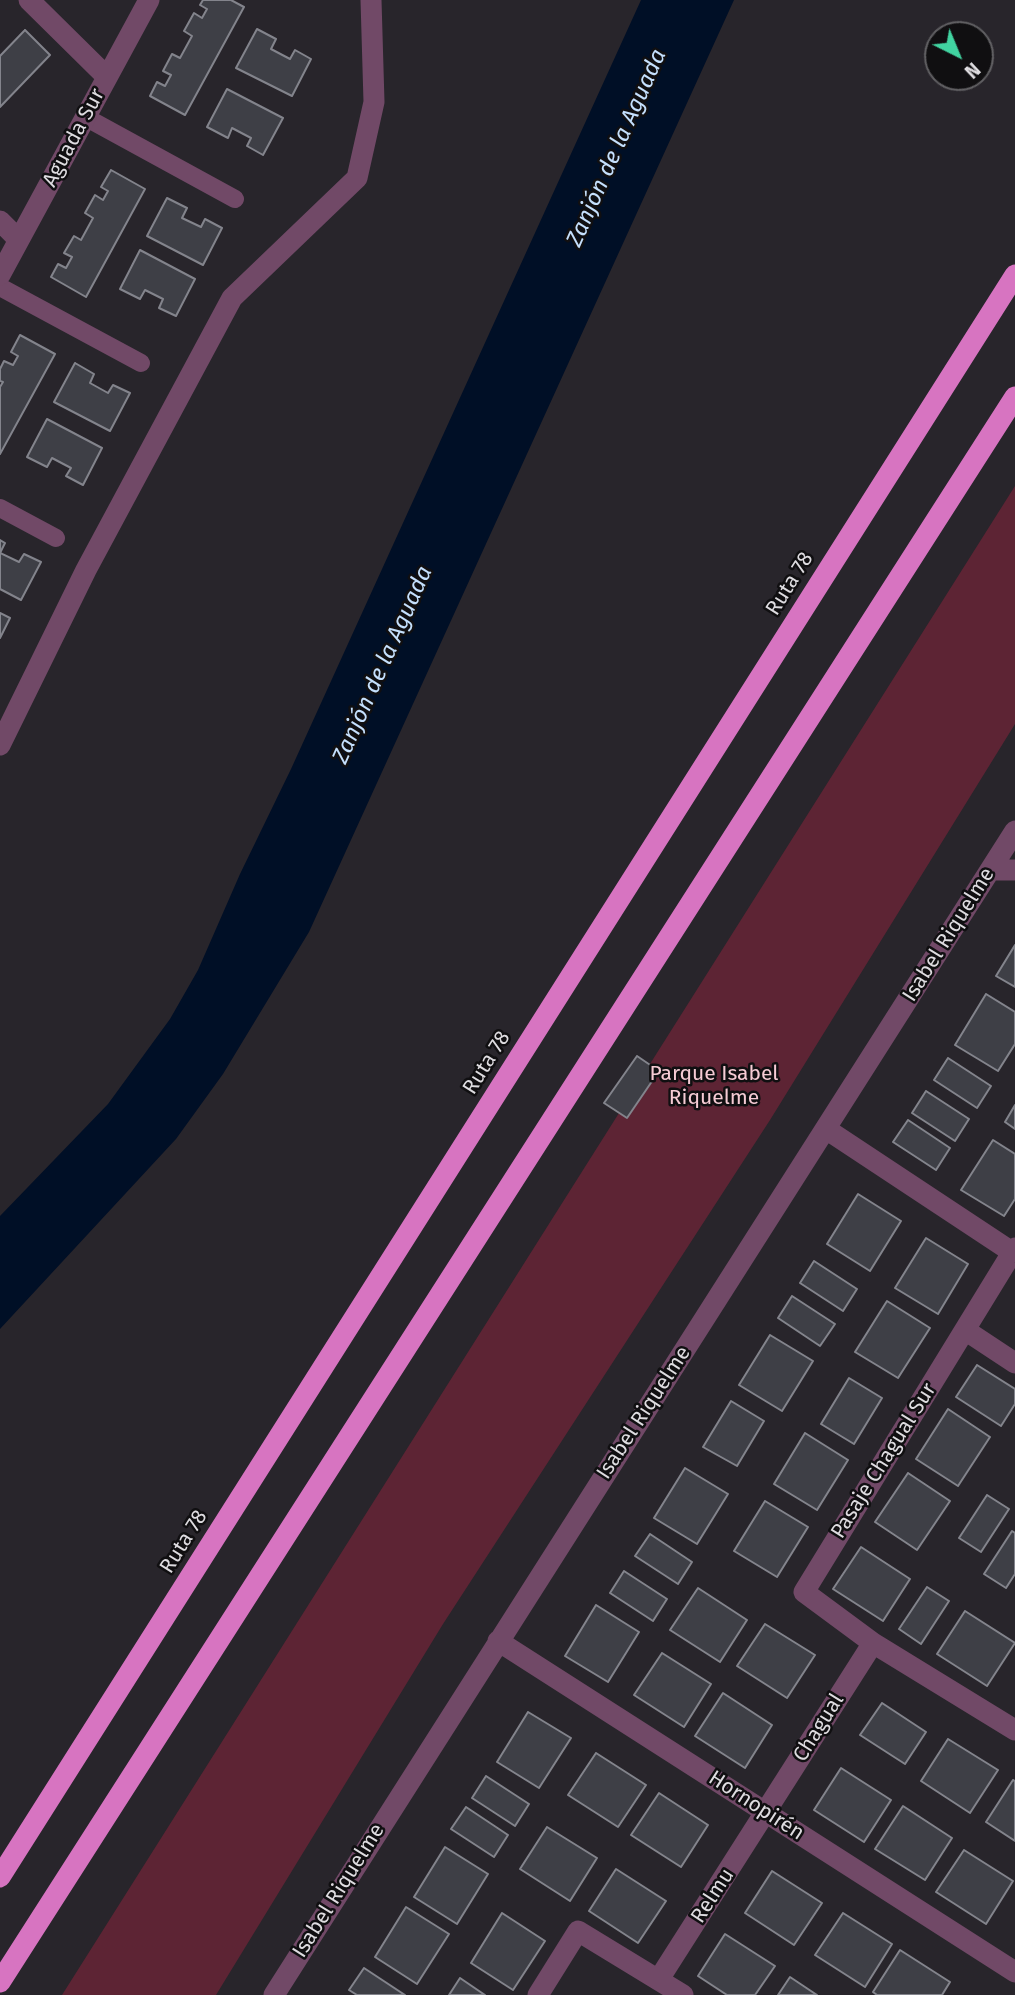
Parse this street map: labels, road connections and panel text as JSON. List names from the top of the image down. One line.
{"streets":{"highway":["Ruta 78"],"street":["Aguada Sur","Isabel Riquelme","Pasaje Chagual Sur","Chagual","Hornopirén","Relmu"]},"crossings":[["Isabel Riquelme","Hornopirén"],["Pasaje Chagual Sur","Chagual"],["Chagual","Hornopirén"],["Chagual","Relmu"],["Hornopirén","Relmu"]],"water":["Zanjón de la Aguada"],"parks":["Parque Isabel Riquelme"],"north":"bottom right"}
